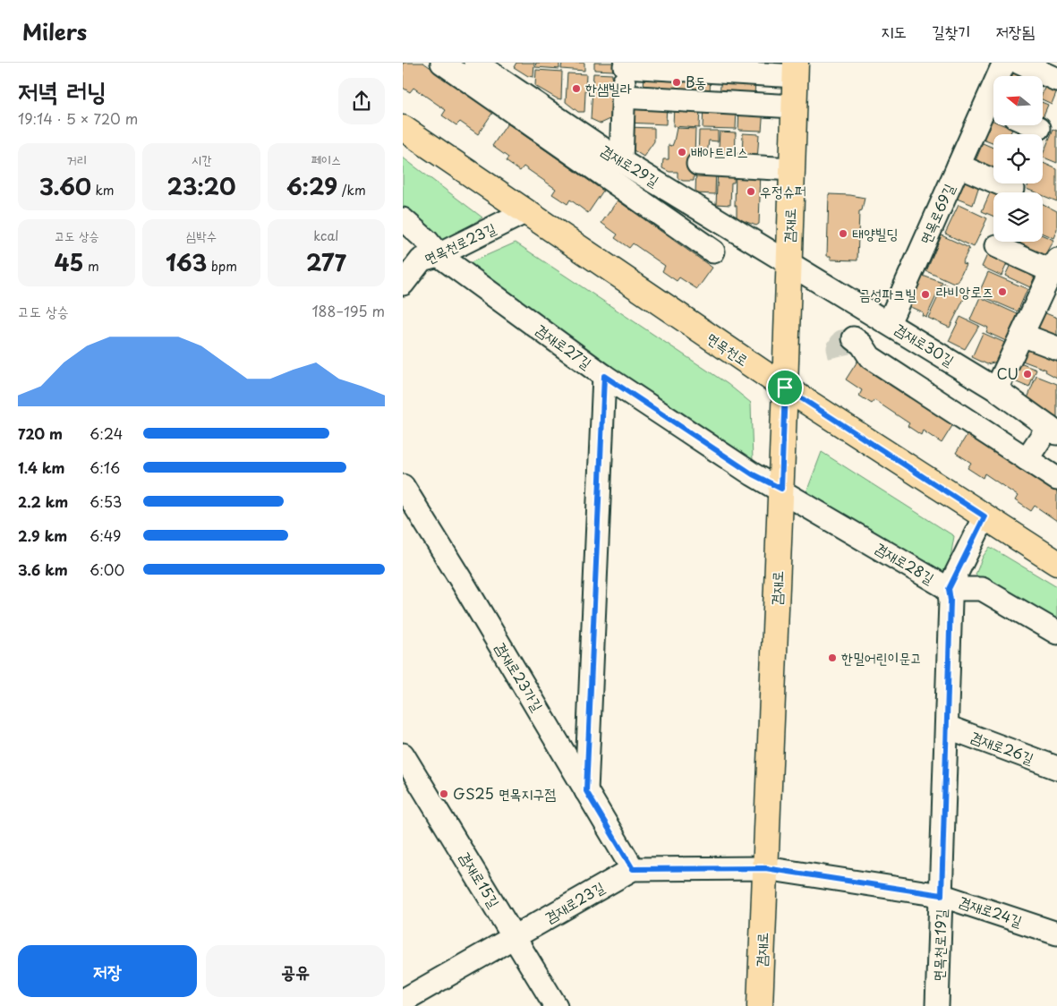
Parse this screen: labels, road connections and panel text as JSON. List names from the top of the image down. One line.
{"streets":{"main road":["겸재로","면목천로"],"street":["겸재로29길","면목로69길","면목천로23길","겸재로30길","겸재로27길","겸재로28길","겸재로23가길","겸재로26길","겸재로15길","겸재로23길","겸재로24길","면목천로19길"]},"crossings":[["겸재로29길","겸재로"],["겸재로29길","겸재로30길"],["면목로69길","겸재로30길"],["겸재로","겸재로30길"],["겸재로","겸재로27길"],["겸재로","면목천로"],["겸재로","겸재로28길"],["겸재로","겸재로23길"],["겸재로","겸재로24길"],["면목천로23길","겸재로27길"],["면목천로23길","면목천로"],["겸재로27길","겸재로28길"],["겸재로28길","면목천로19길"],["겸재로23가길","겸재로23길"],["겸재로26길","면목천로19길"],["겸재로15길","겸재로23길"],["겸재로23길","겸재로24길"],["겸재로24길","면목천로19길"]],"places":["B동","한샘빌라","배아트리스","우정슈퍼","태양빌딩","라비앙로즈","금성파크빌","CU","한밀어린이문고","GS25 면목지구점"],"north":"left","page":{"header":"Milers","nav":["지도","길찾기","저장됨"],"heading":["저녁 러닝","19:14 · 5 × 720 m"],"stats":[["거리","3.60 km"],["시간","23:20"],["페이스","6:29 /km"],["고도 상승","45 m"],["심박수","163 bpm"],["kcal","277"]],"chart":["고도 상승","188–195 m"],"list":[{"name":"720 m","note":"6:24"},{"name":"1.4 km","note":"6:16"},{"name":"2.2 km","note":"6:53"},{"name":"2.9 km","note":"6:49"},{"name":"3.6 km","note":"6:00"}],"buttons":["저장","공유"]}}
